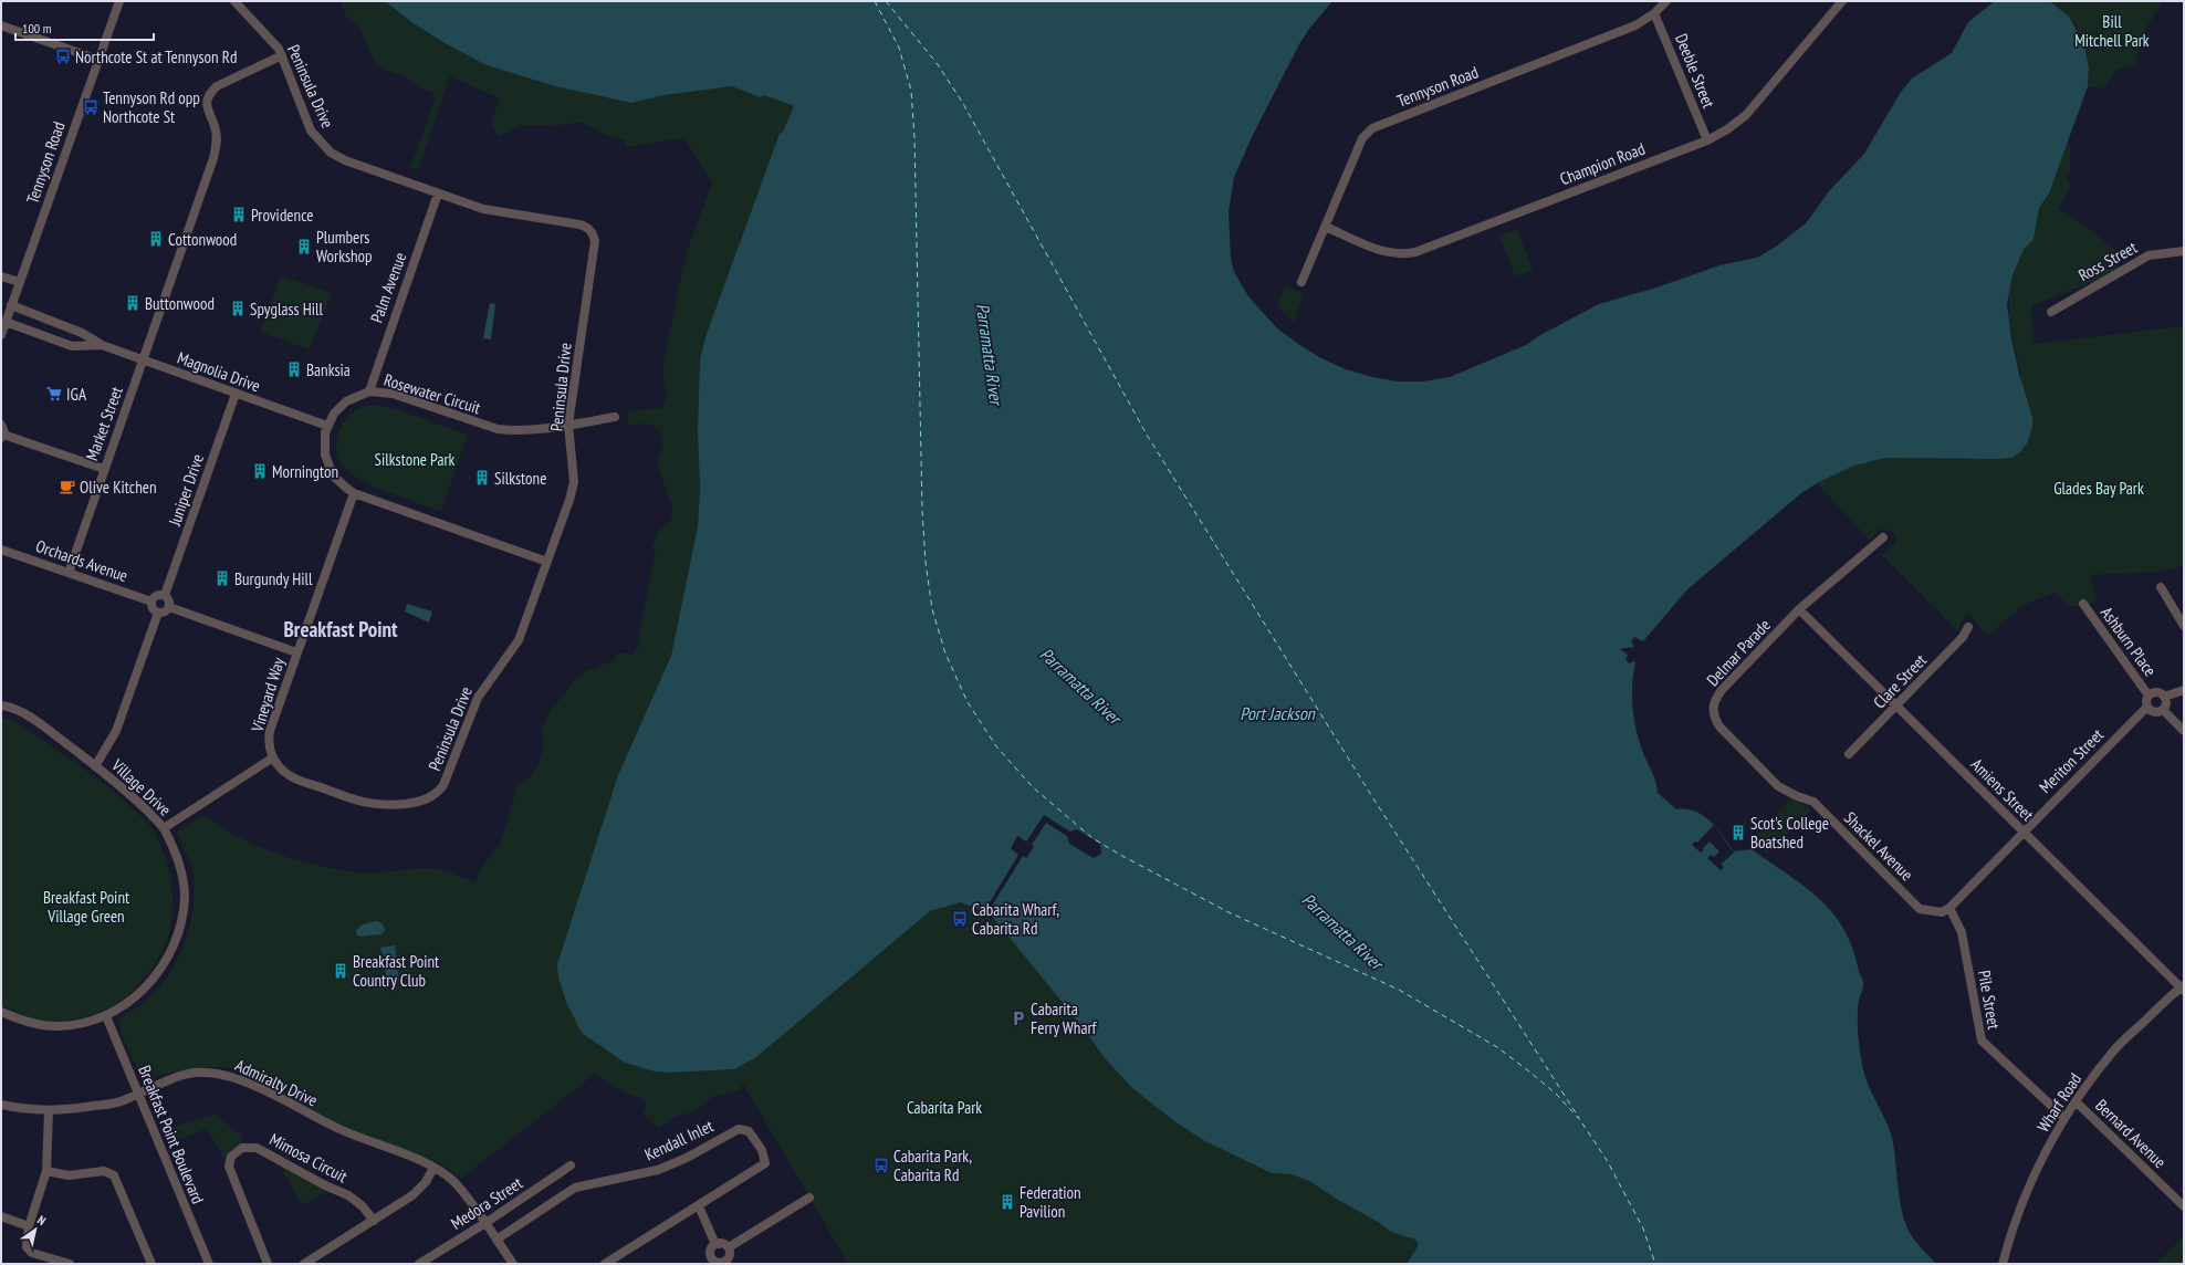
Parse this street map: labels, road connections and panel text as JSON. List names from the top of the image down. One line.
{"streets":{"street":["Deeble Street","Peninsula Drive","Tennyson Road","Champion Road","Ross Street","Palm Avenue","Magnolia Drive","Rosewater Circuit","Market Street","Juniper Drive","Orchards Avenue","Ashburn Place","Delmar Parade","Clare Street","Vineyard Way","Meriton Street","Village Drive","Amiens Street","Shackel Avenue","Pile Street","Admiralty Drive","Wharf Road","Bernard Avenue","Breakfast Point Boulevard","Kendall Inlet","Mimosa Circuit","Medora Street"]},"crossings":[["Deeble Street","Tennyson Road"],["Deeble Street","Champion Road"],["Peninsula Drive","Palm Avenue"],["Peninsula Drive","Rosewater Circuit"],["Peninsula Drive","Market Street"],["Peninsula Drive","Vineyard Way"],["Tennyson Road","Champion Road"],["Tennyson Road","Magnolia Drive"],["Palm Avenue","Rosewater Circuit"],["Magnolia Drive","Rosewater Circuit"],["Magnolia Drive","Market Street"],["Magnolia Drive","Juniper Drive"],["Rosewater Circuit","Vineyard Way"],["Market Street","Orchards Avenue"],["Juniper Drive","Orchards Avenue"],["Ashburn Place","Meriton Street"],["Delmar Parade","Amiens Street"],["Delmar Parade","Shackel Avenue"],["Clare Street","Amiens Street"],["Vineyard Way","Village Drive"],["Meriton Street","Amiens Street"],["Meriton Street","Shackel Avenue"],["Meriton Street","Pile Street"],["Village Drive","Breakfast Point Boulevard"],["Amiens Street","Wharf Road"],["Shackel Avenue","Pile Street"],["Pile Street","Wharf Road"],["Admiralty Drive","Breakfast Point Boulevard"],["Admiralty Drive","Kendall Inlet"],["Admiralty Drive","Medora Street"],["Wharf Road","Bernard Avenue"]],"districts":["Breakfast Point"],"water":["Parramatta River","Port Jackson"],"parks":["Bill Mitchell Park","Silkstone Park","Glades Bay Park","Breakfast Point Village Green","Cabarita Park"],"places":{"bus stop":["Northcote St at Tennyson Rd","Tennyson Rd opp Northcote St","Cabarita Wharf, Cabarita Rd","Cabarita Park, Cabarita Rd"],"building":["Providence","Cottonwood","Plumbers Workshop","Buttonwood","Spyglass Hill","Banksia","Mornington","Silkstone","Burgundy Hill","Scot's College Boatshed","Breakfast Point Country Club","Federation Pavilion"],"supermarket":["IGA"],"cafe":["Olive Kitchen"],"parking":["Cabarita Ferry Wharf"]},"scale_bar":"100 m","north":"top right"}
